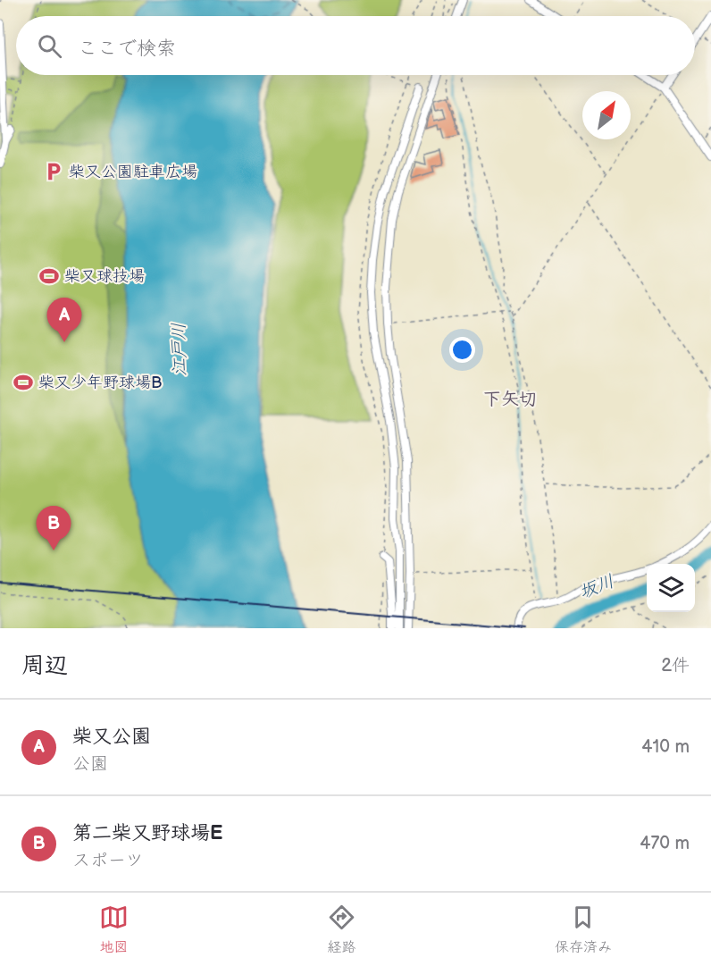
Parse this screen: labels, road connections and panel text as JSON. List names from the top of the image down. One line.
{"districts":["下矢切"],"water":["江戸川","坂川"],"places":{"parking":["柴又公園駐車広場"],"sports":["柴又球技場","柴又少年野球場B"]},"north":"top right","page":{"search":"ここで検索","pins":["A","B"],"heading":["周辺","2件"],"list":[{"mark":"A","name":"柴又公園","note":"公園","value":"410 m"},{"mark":"B","name":"第二柴又野球場E","note":"スポーツ","value":"470 m"}],"nav":["地図","経路","保存済み"]}}
